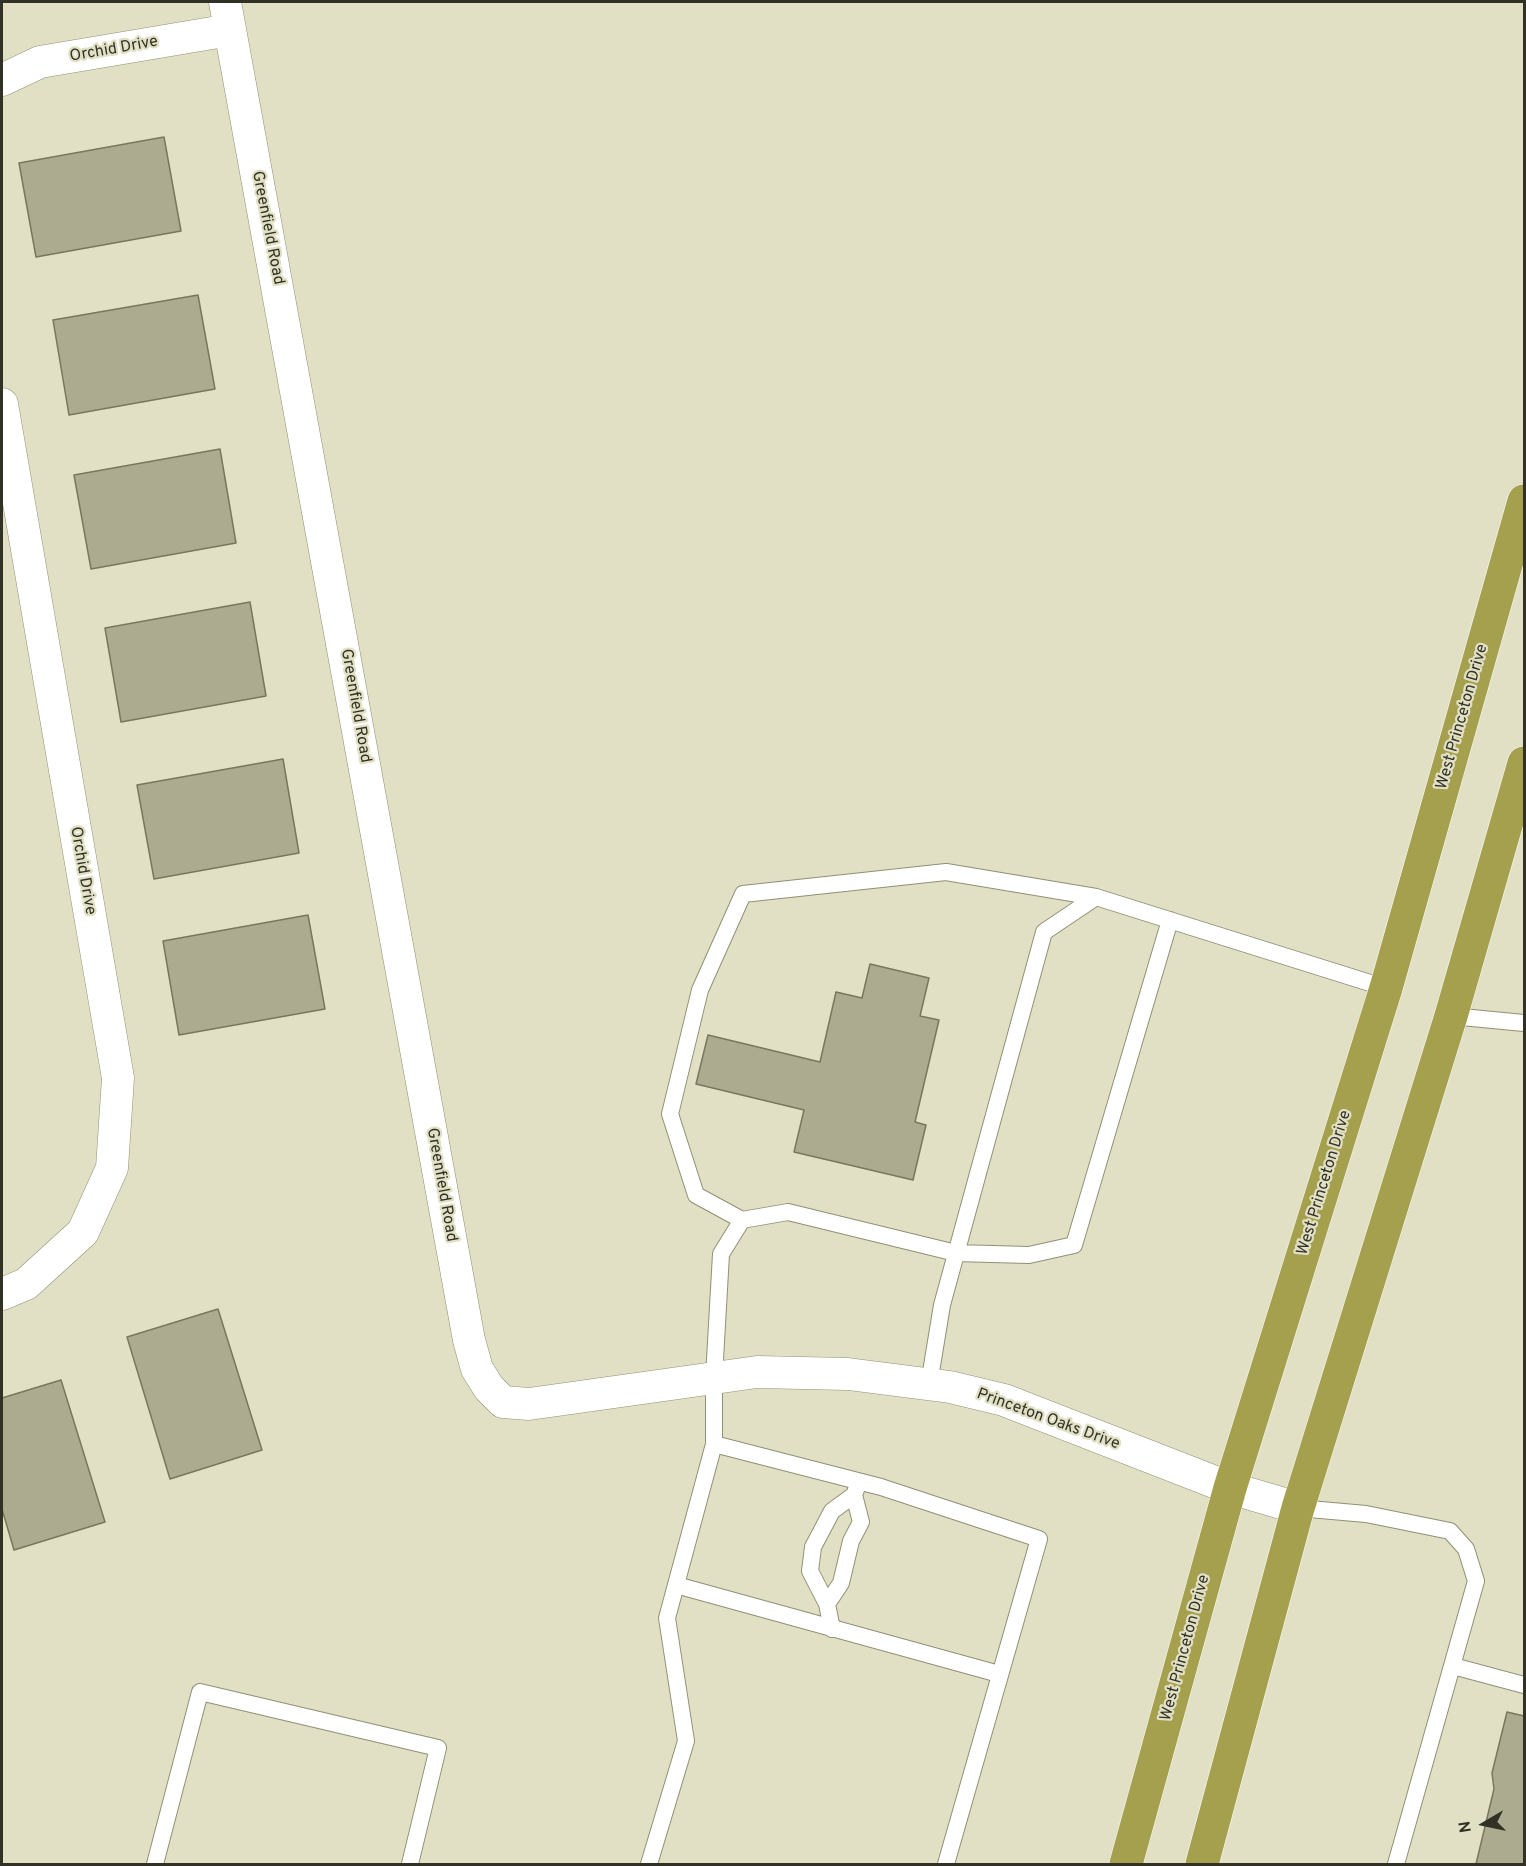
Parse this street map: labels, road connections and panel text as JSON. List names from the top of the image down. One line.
{"streets":{"highway":["West Princeton Drive"],"street":["Orchid Drive","Greenfield Road","Princeton Oaks Drive"]},"crossings":[["Orchid Drive","Greenfield Road"],["Greenfield Road","Princeton Oaks Drive"],["West Princeton Drive","Princeton Oaks Drive"]],"north":"left"}
